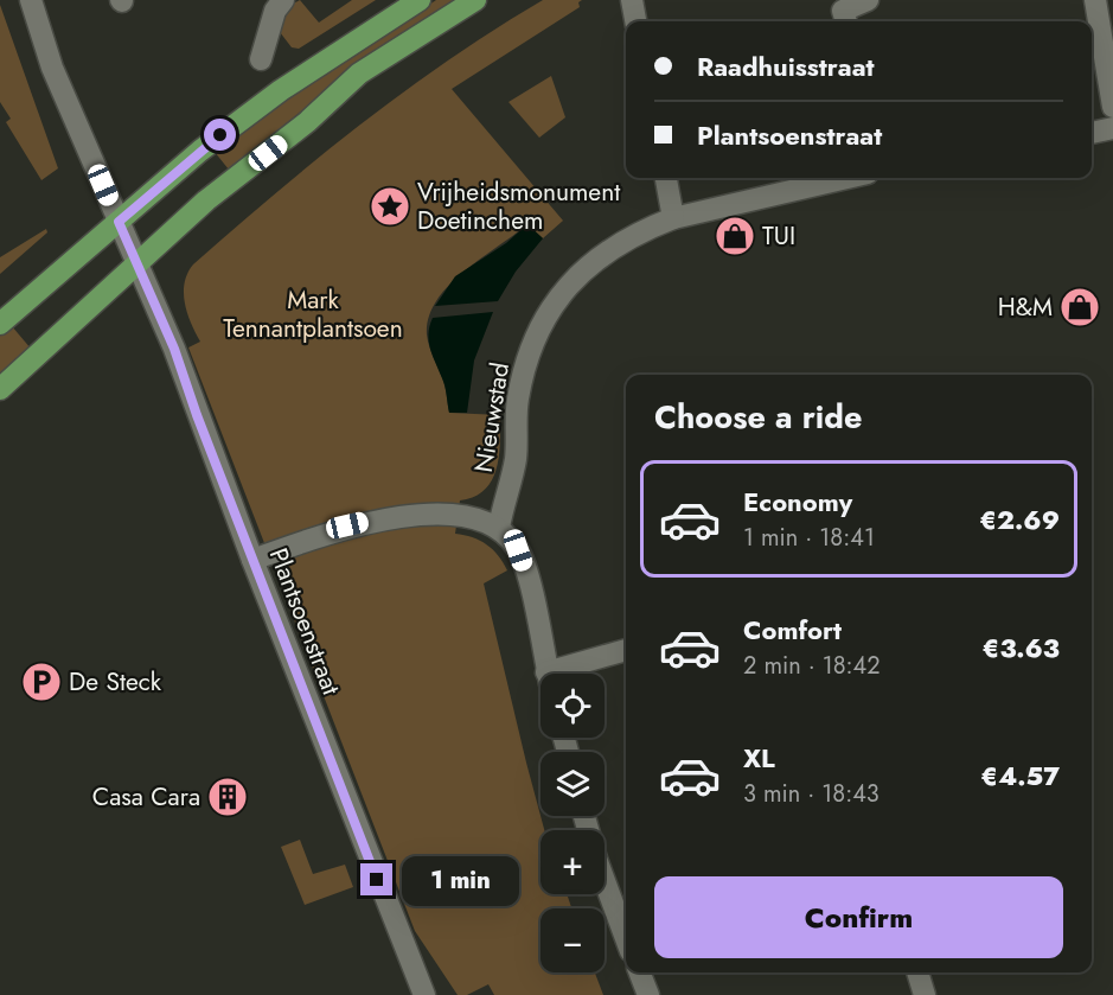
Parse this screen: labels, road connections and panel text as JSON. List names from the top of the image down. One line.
{"streets":{"street":["Nieuwstad","Plantsoenstraat"]},"parks":["Mark Tennantplantsoen"],"places":{"place":["Vrijheidsmonument Doetinchem"],"shop":["TUI","H&M"],"parking":["De Steck"],"building":["Casa Cara"]},"page":{"banner":["Raadhuisstraat","Plantsoenstraat"],"heading":"Choose a ride","list":[{"name":"Economy","note":"1 min · 18:41","value":"€2.69"},{"name":"Comfort","note":"2 min · 18:42","value":"€3.63"},{"name":"XL","note":"3 min · 18:43","value":"€4.57"}],"map_buttons":["+","−"],"bubble":"1 min","buttons":"Confirm"}}
